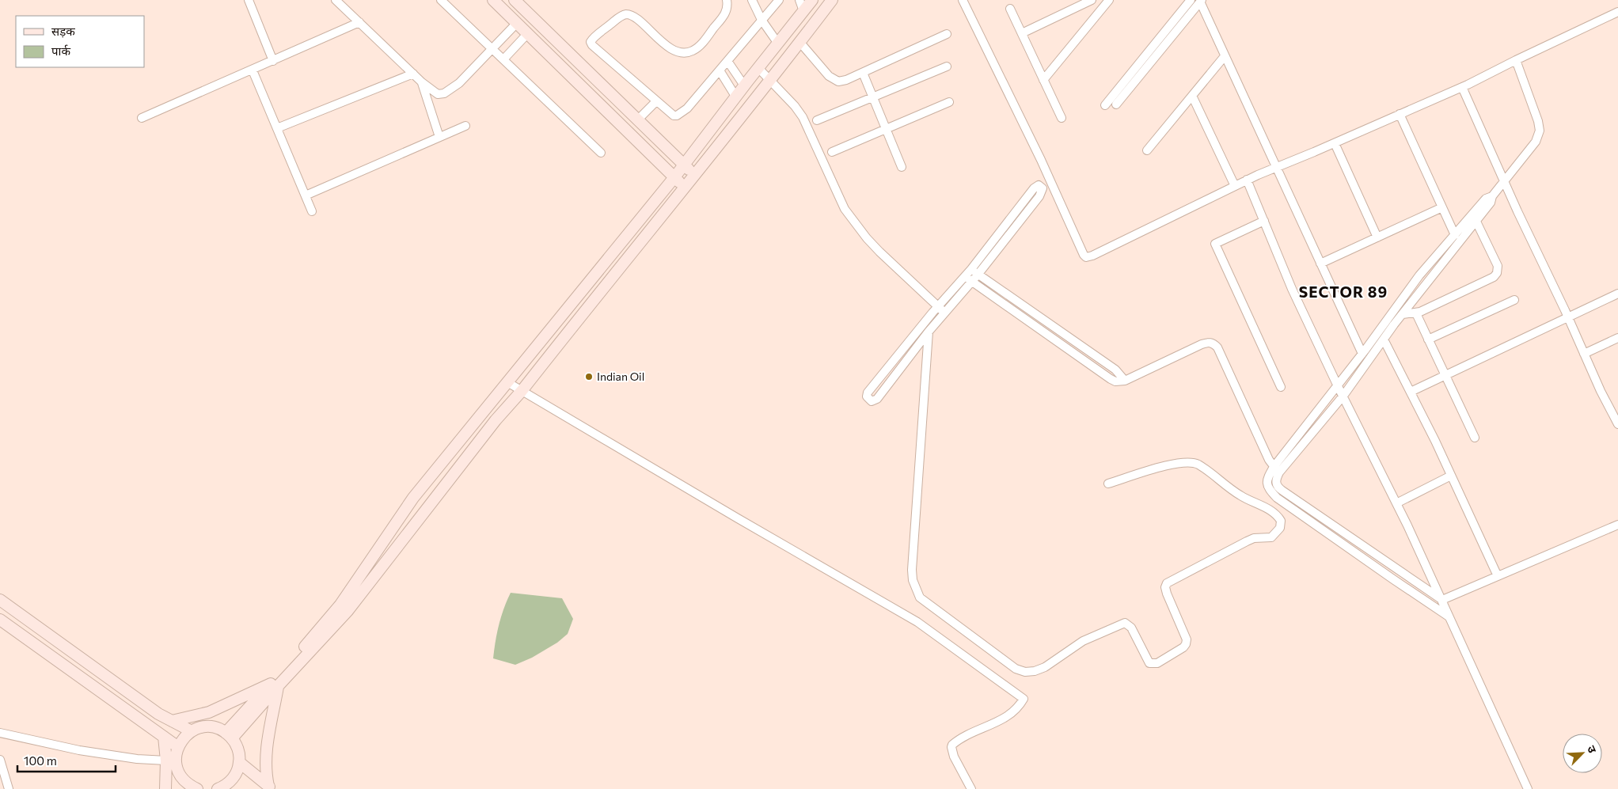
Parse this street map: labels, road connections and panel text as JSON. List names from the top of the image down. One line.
{"districts":["SECTOR 89"],"places":["Indian Oil"],"legend":["सड़क","पार्क"],"scale_bar":"100 m","north":"top right"}
